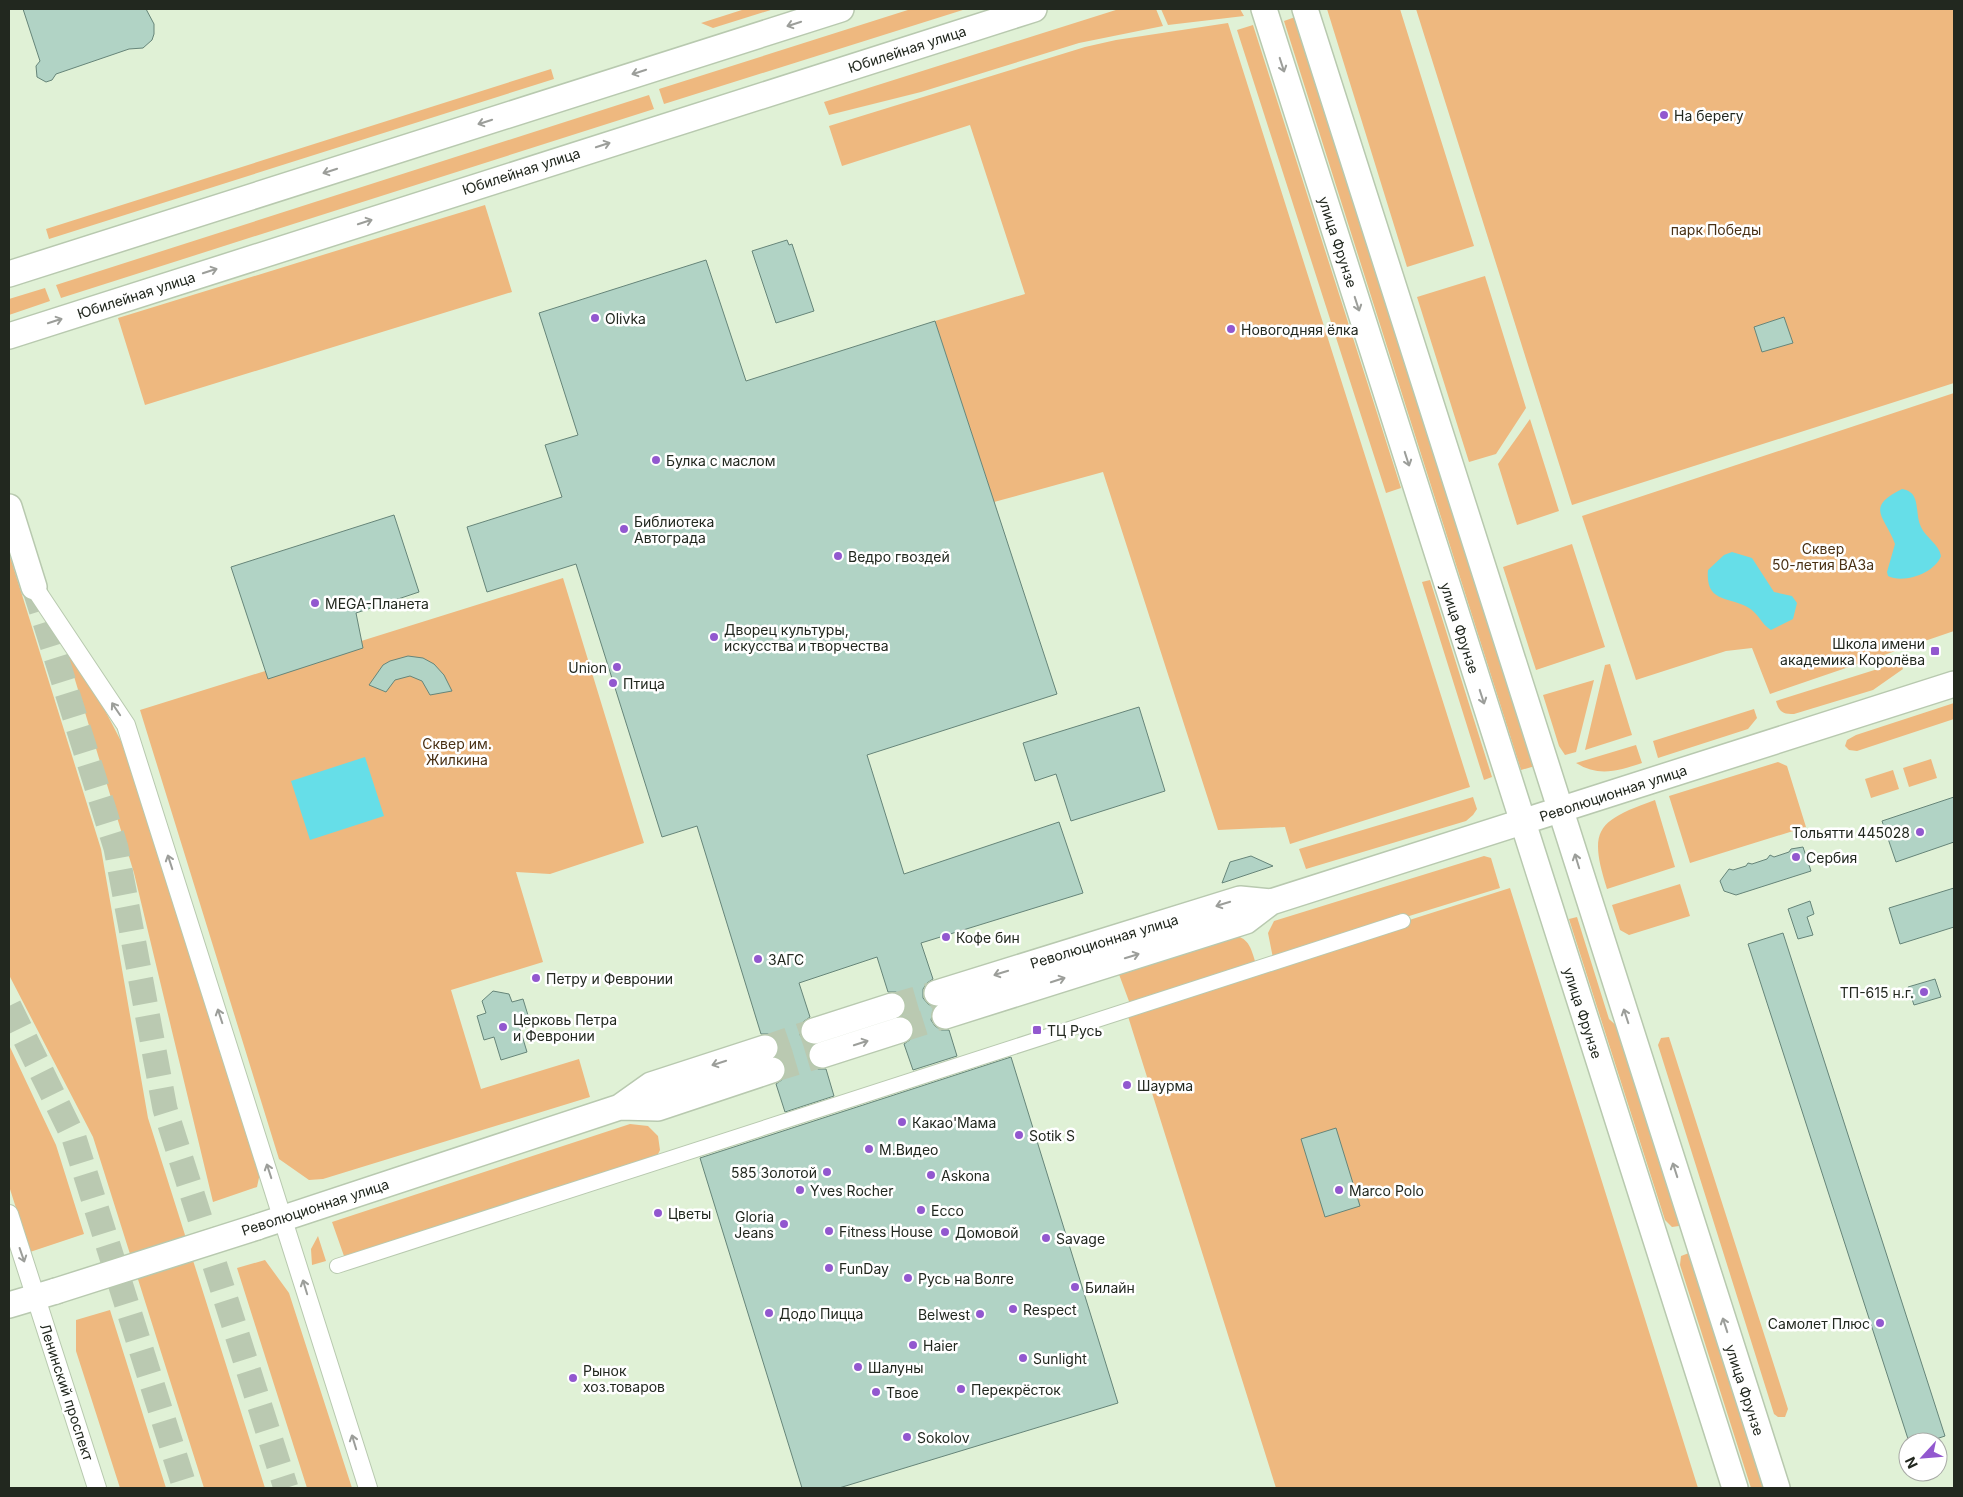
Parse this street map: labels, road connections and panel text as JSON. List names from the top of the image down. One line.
{"streets":{"main road":["Юбилейная улица","улица Фрунзе","Революционная улица"],"street":["Ленинский проспект"]},"crossings":[["улица Фрунзе","Революционная улица"],["Революционная улица","Ленинский проспект"]],"parks":["парк Победы","Сквер 50-летия ВАЗа","Сквер им. Жилкина"],"places":{"other":["На берегу","Olivka","Новогодняя ёлка","Булка с маслом","Библиотека Автограда","Ведро гвоздей","MEGA-Планета","Дворец культуры, искусства и творчества","Union","Птица","Тольятти 445028","Сербия","Кофе бин","ЗАГС","Петру и Февронии","ТП-615 н.г.","Церковь Петра и Февронии","Шаурма","Какао'Мама","Sotik S","М.Видео","585 Золотой","Askona","Yves Rocher","Marco Polo","Ecco","Цветы","Gloria Jeans","Fitness House","Домовой","Savage","FunDay","Русь на Волге","Билайн","Respect","Додо Пицца","Belwest","Самолет Плюс","Haier","Sunlight","Шалуны","Рынок хоз.товаров","Перекрёсток","Твое","Sokolov"],"transit":["Школа имени академика Королёва","ТЦ Русь"]},"north":"bottom left"}
